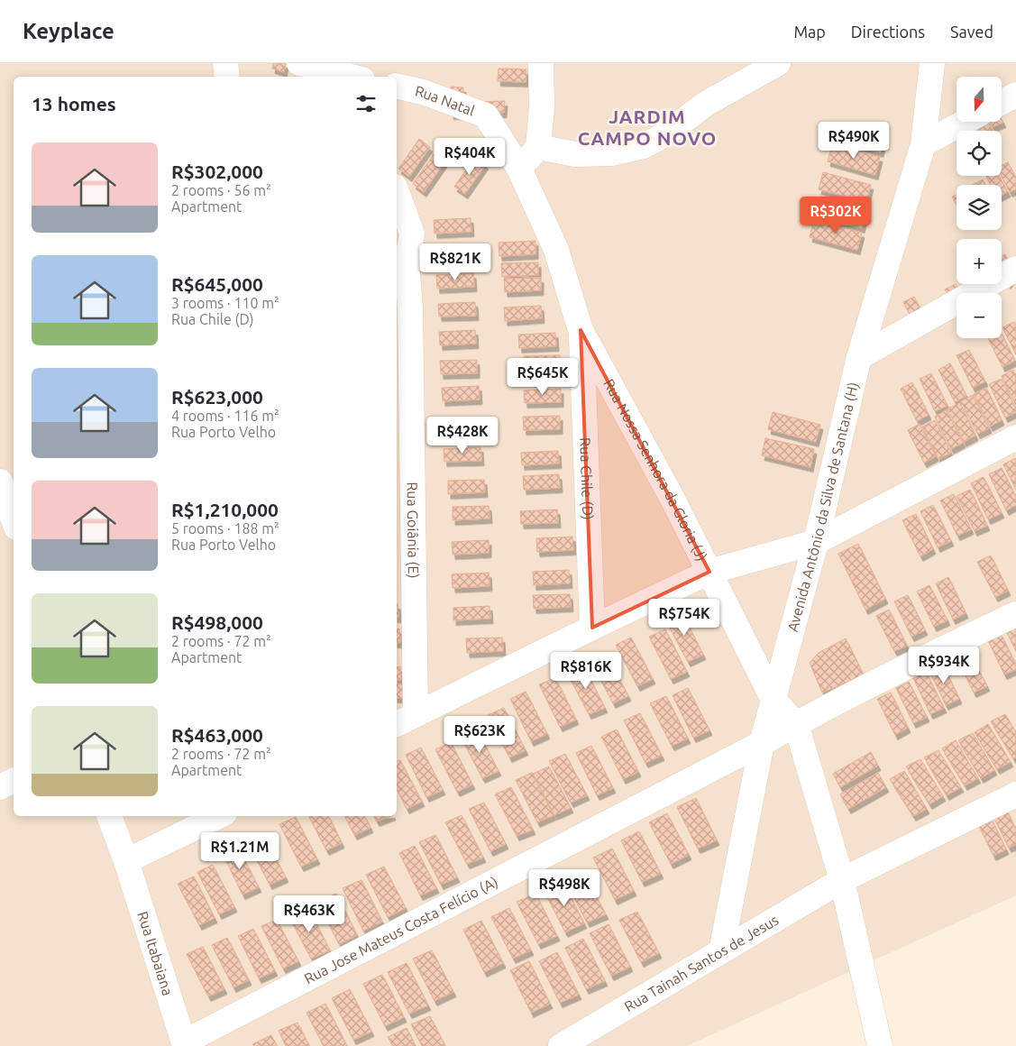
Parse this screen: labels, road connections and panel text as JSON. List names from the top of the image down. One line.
{"streets":{"street":["Rua Natal","Rua Nossa Senhora da Gloria (J)","Rua Chile (D)","Avenida Antônio da Silva de Santana (H)","Rua Goiânia (E)","Rua Jose Mateus Costa Felício (A)","Rua Itabaiana","Rua Tainah Santos de Jesus"]},"crossings":[["Rua Natal","Rua Nossa Senhora da Gloria (J)"],["Rua Nossa Senhora da Gloria (J)","Rua Chile (D)"],["Rua Nossa Senhora da Gloria (J)","Avenida Antônio da Silva de Santana (H)"],["Rua Nossa Senhora da Gloria (J)","Rua Jose Mateus Costa Felício (A)"],["Avenida Antônio da Silva de Santana (H)","Rua Jose Mateus Costa Felício (A)"],["Avenida Antônio da Silva de Santana (H)","Rua Tainah Santos de Jesus"],["Rua Jose Mateus Costa Felício (A)","Rua Itabaiana"]],"districts":["JARDIM CAMPO NOVO"],"north":"bottom","page":{"header":"Keyplace","nav":["Map","Directions","Saved"],"map_buttons":["+","−"],"heading":"13 homes","price":["R$490K","R$404K","R$302K","R$821K","R$645K","R$428K","R$754K","R$934K","R$816K","R$623K","R$1.21M","R$498K","R$463K"],"list":[{"name":"R$302,000","note":"2 rooms · 56 m² · Apartment"},{"name":"R$645,000","note":"3 rooms · 110 m² · Rua Chile (D)"},{"name":"R$623,000","note":"4 rooms · 116 m² · Rua Porto Velho"},{"name":"R$1,210,000","note":"5 rooms · 188 m² · Rua Porto Velho"},{"name":"R$498,000","note":"2 rooms · 72 m² · Apartment"},{"name":"R$463,000","note":"2 rooms · 72 m² · Apartment"}]}}
